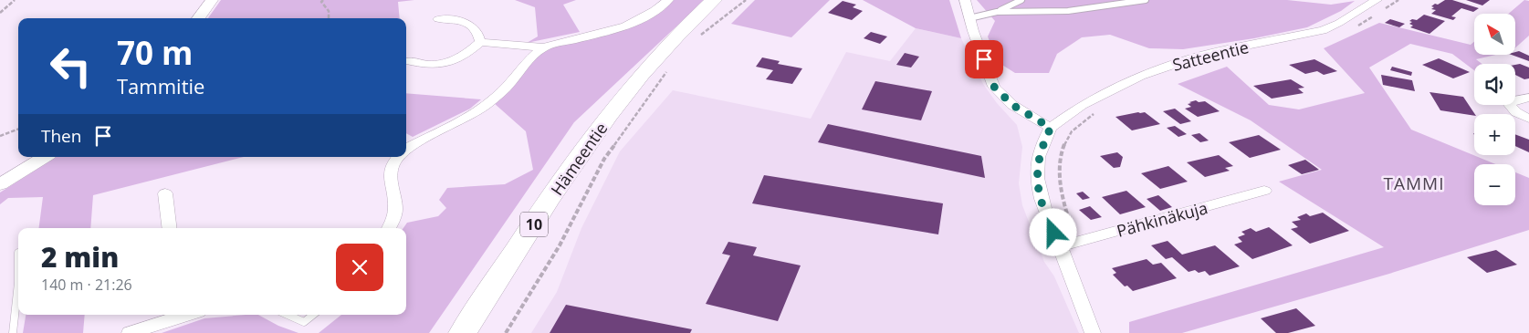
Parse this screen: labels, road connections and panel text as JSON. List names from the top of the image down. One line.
{"streets":{"highway":["Hämeentie","10"],"street":["Satteentie","Pähkinäkuja"]},"districts":["TAMMI"],"north":"top left","page":{"map_buttons":["+","−"],"turn":["70 m","Tammitie"],"then":"Then","heading":["2 min","140 m · 21:26"]}}
